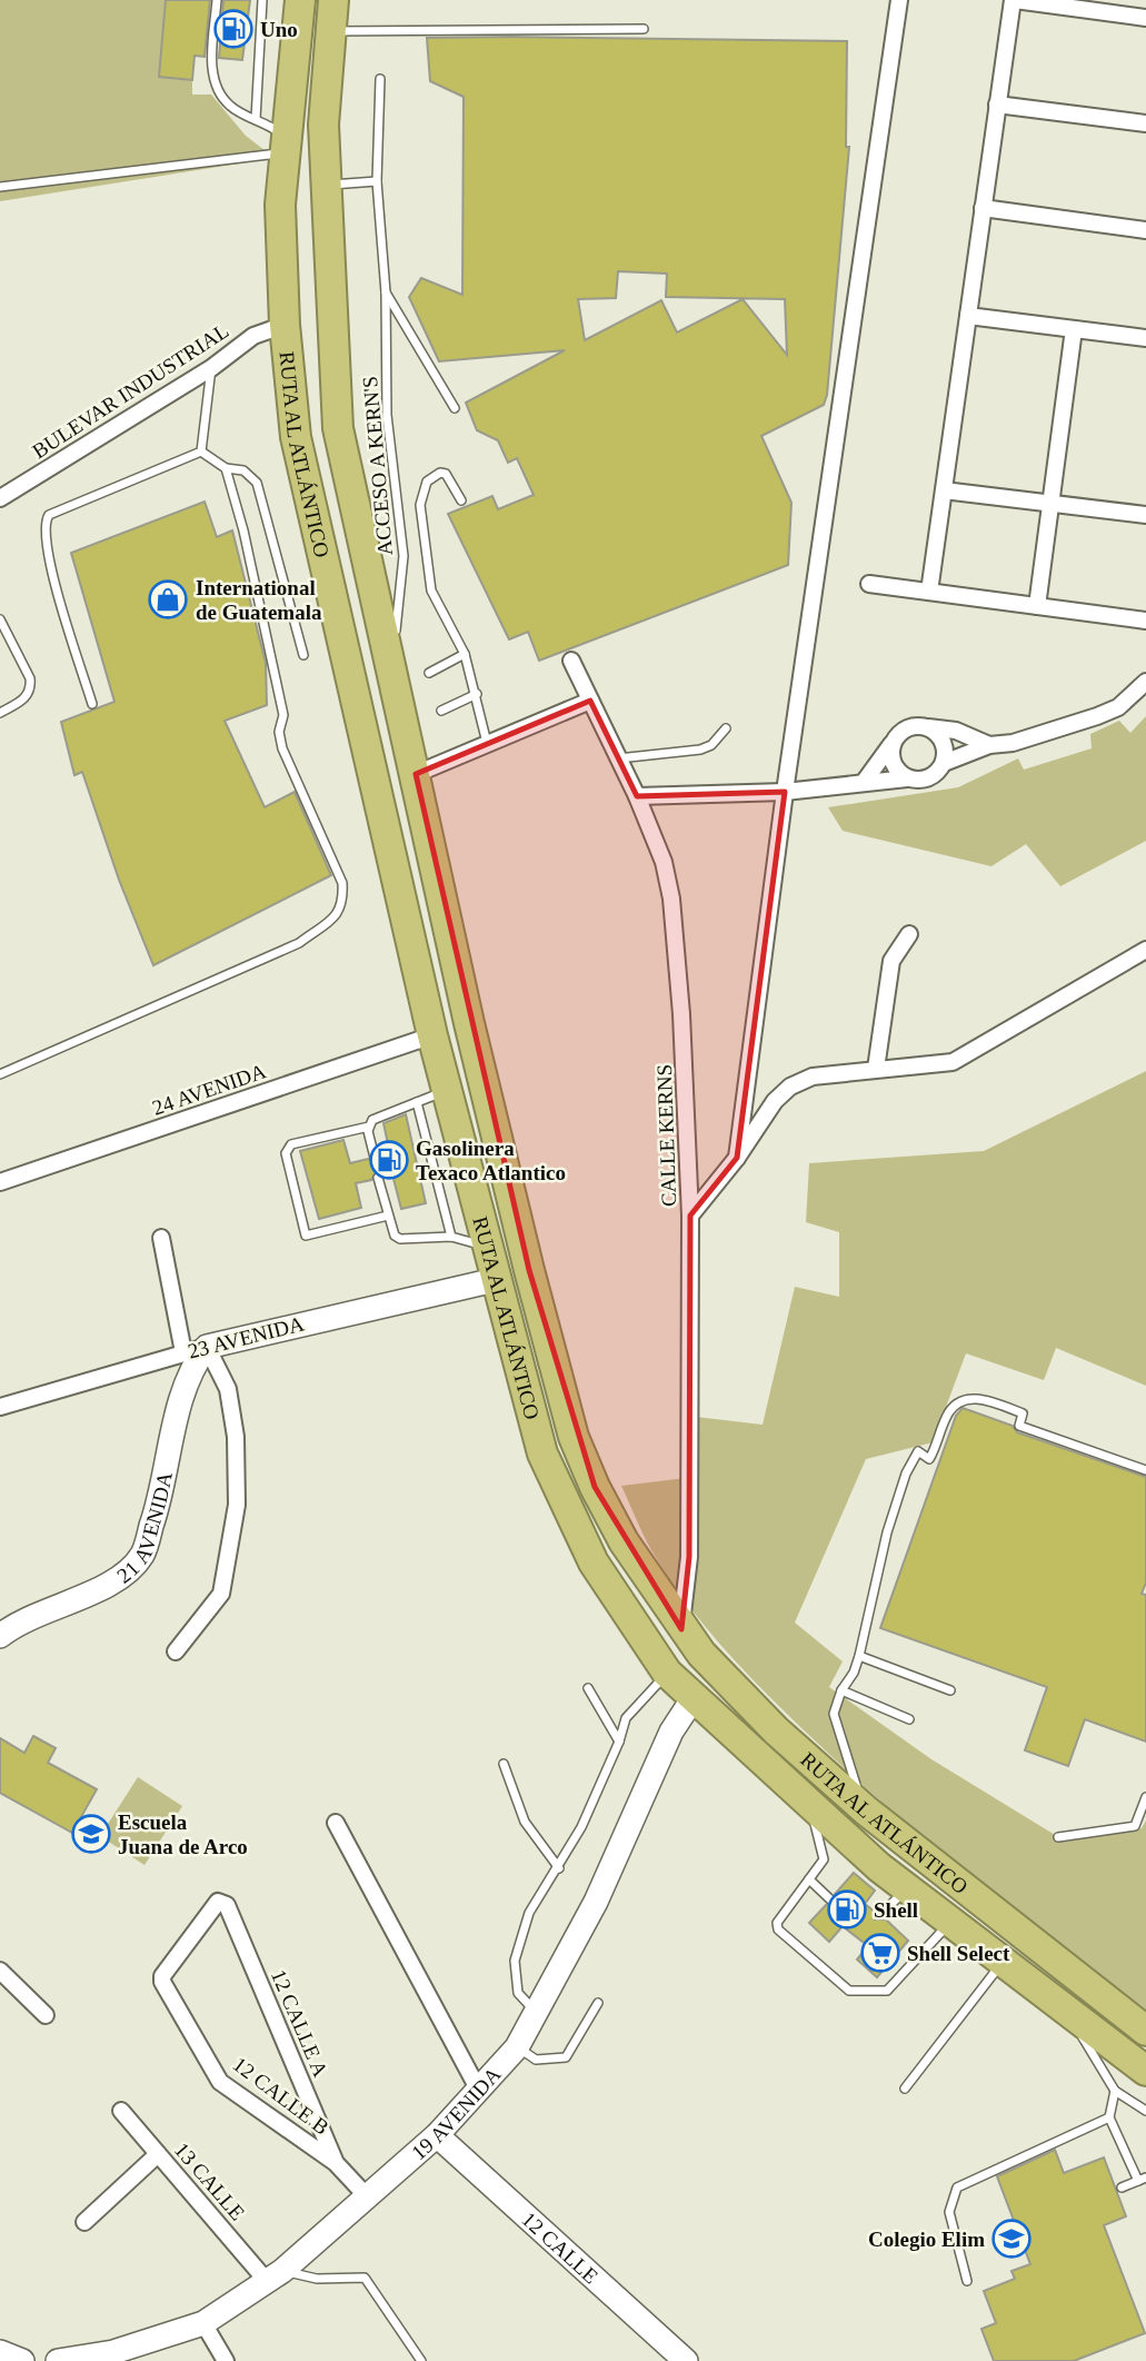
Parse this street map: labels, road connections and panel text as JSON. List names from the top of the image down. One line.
{"streets":{"highway":["RUTA AL ATLÁNTICO"],"street":["BULEVAR INDUSTRIAL","24 AVENIDA","CALLE KERNS","23 AVENIDA","21 AVENIDA","12 CALLE A","12 CALLE B","19 AVENIDA","13 CALLE","12 CALLE"],"lane":["ACCESO A KERN'S"]},"crossings":[["BULEVAR INDUSTRIAL","RUTA AL ATLÁNTICO"],["RUTA AL ATLÁNTICO","ACCESO A KERN'S"],["RUTA AL ATLÁNTICO","24 AVENIDA"],["RUTA AL ATLÁNTICO","CALLE KERNS"],["RUTA AL ATLÁNTICO","23 AVENIDA"],["RUTA AL ATLÁNTICO","19 AVENIDA"],["23 AVENIDA","21 AVENIDA"],["12 CALLE A","12 CALLE B"],["19 AVENIDA","13 CALLE"],["19 AVENIDA","12 CALLE"]],"places":{"fuel station":["Uno","Gasolinera Texaco Atlantico","Shell"],"shop":["International de Guatemala"],"school or university":["Escuela Juana de Arco","Colegio Elim"],"supermarket":["Shell Select"]}}
